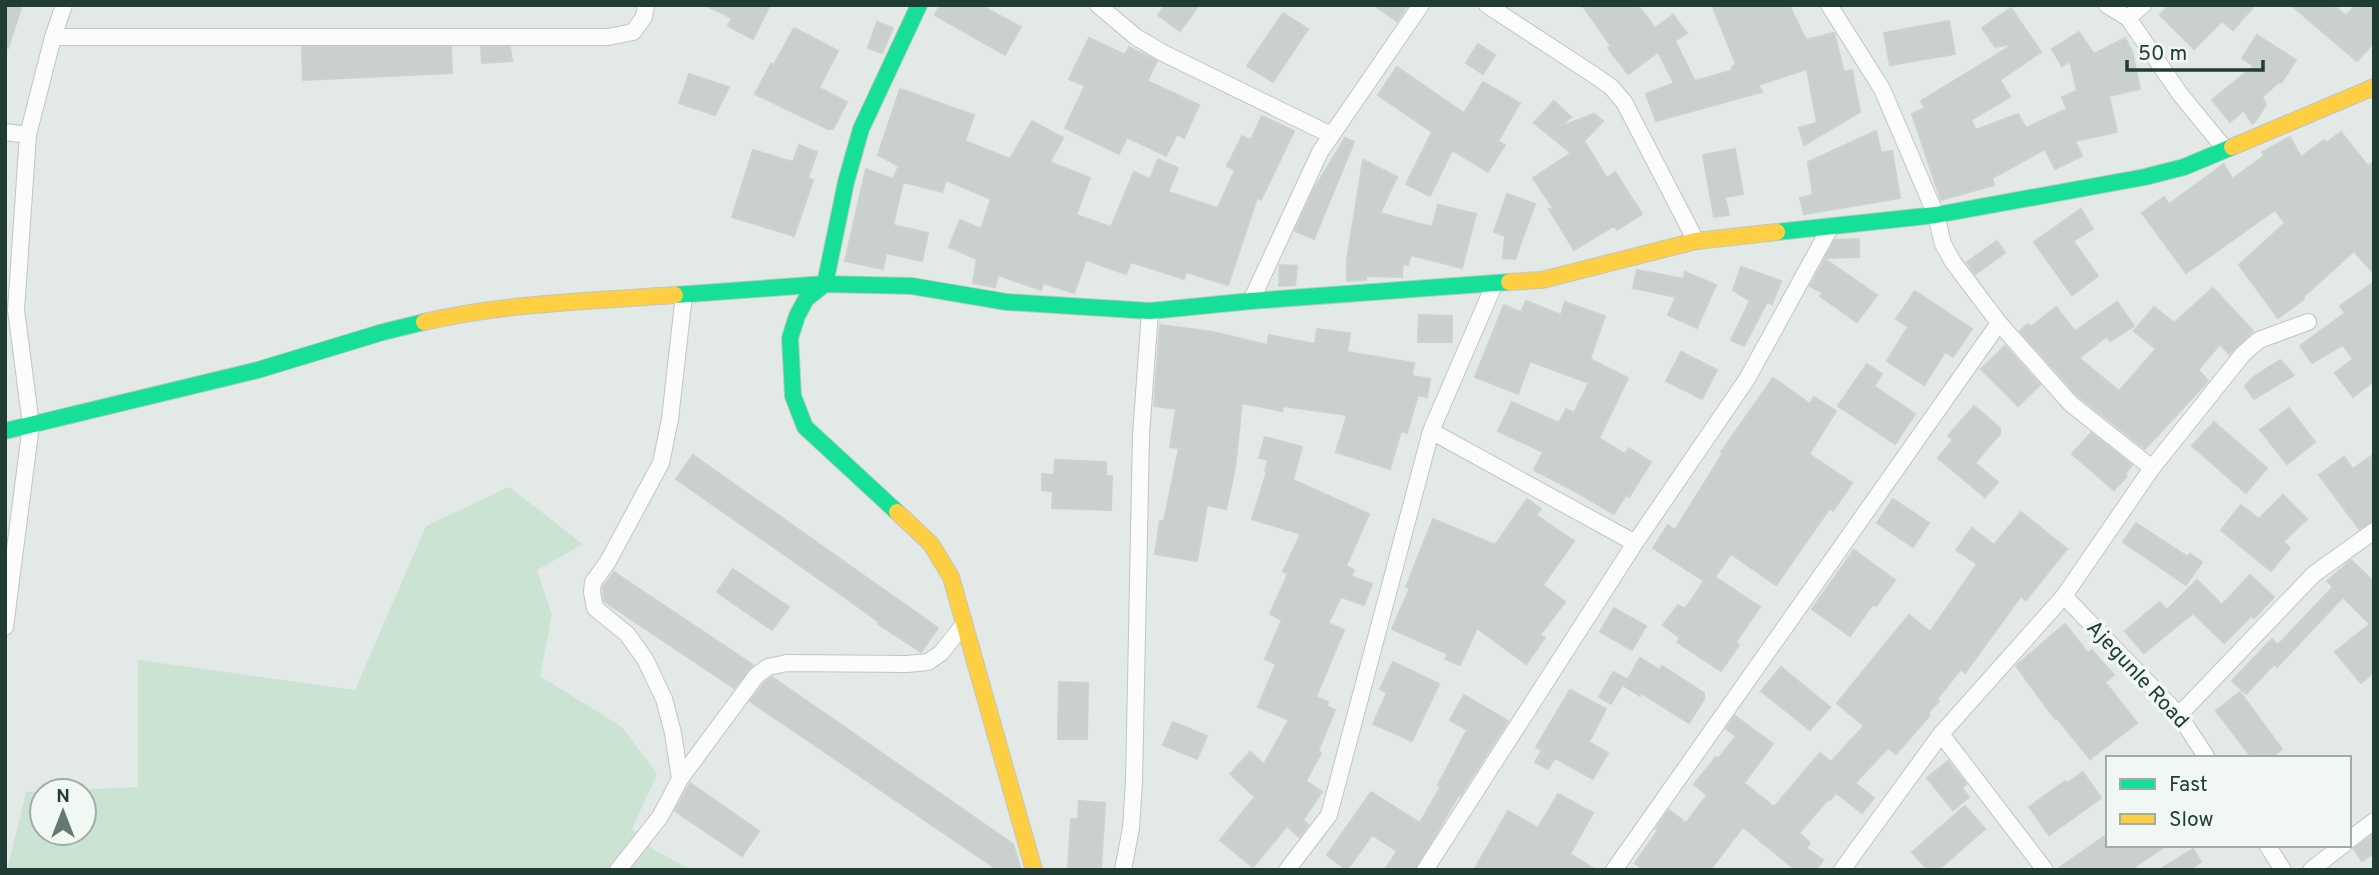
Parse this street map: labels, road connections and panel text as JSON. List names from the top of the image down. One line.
{"streets":{"street":["Ajegunle Road"]},"legend":["Fast","Slow"],"scale_bar":"50 m","north":"top"}
